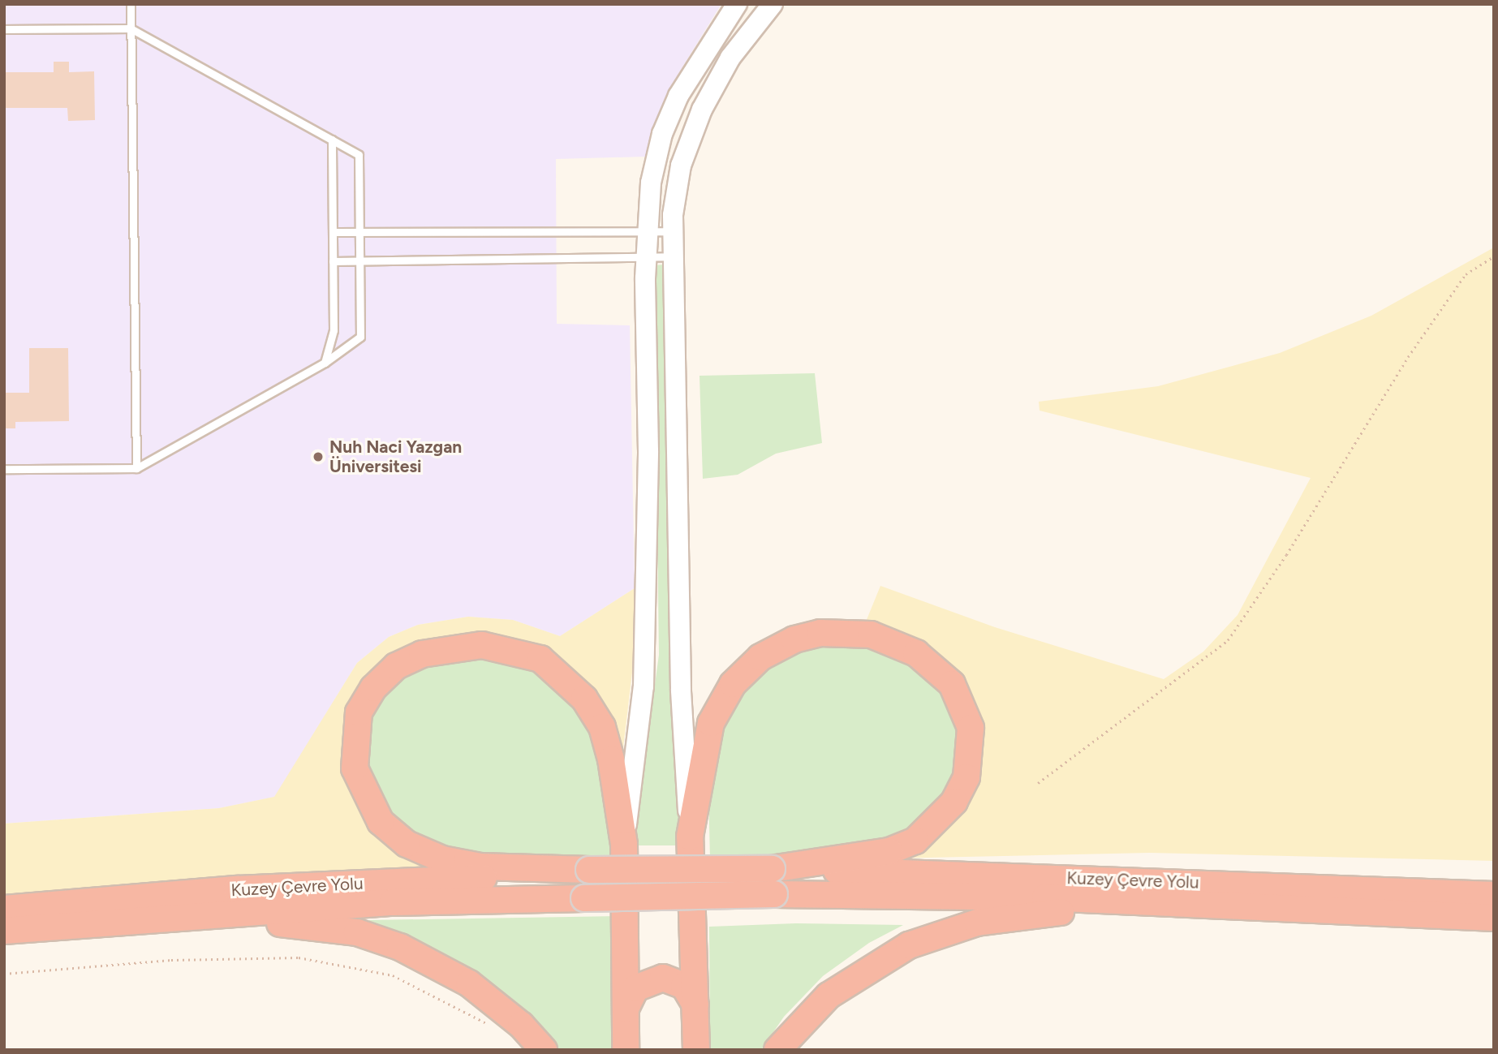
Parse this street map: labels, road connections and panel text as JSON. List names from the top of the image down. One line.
{"streets":{"highway":["Kuzey Çevre Yolu"]},"places":["Nuh Naci Yazgan Üniversitesi"]}
